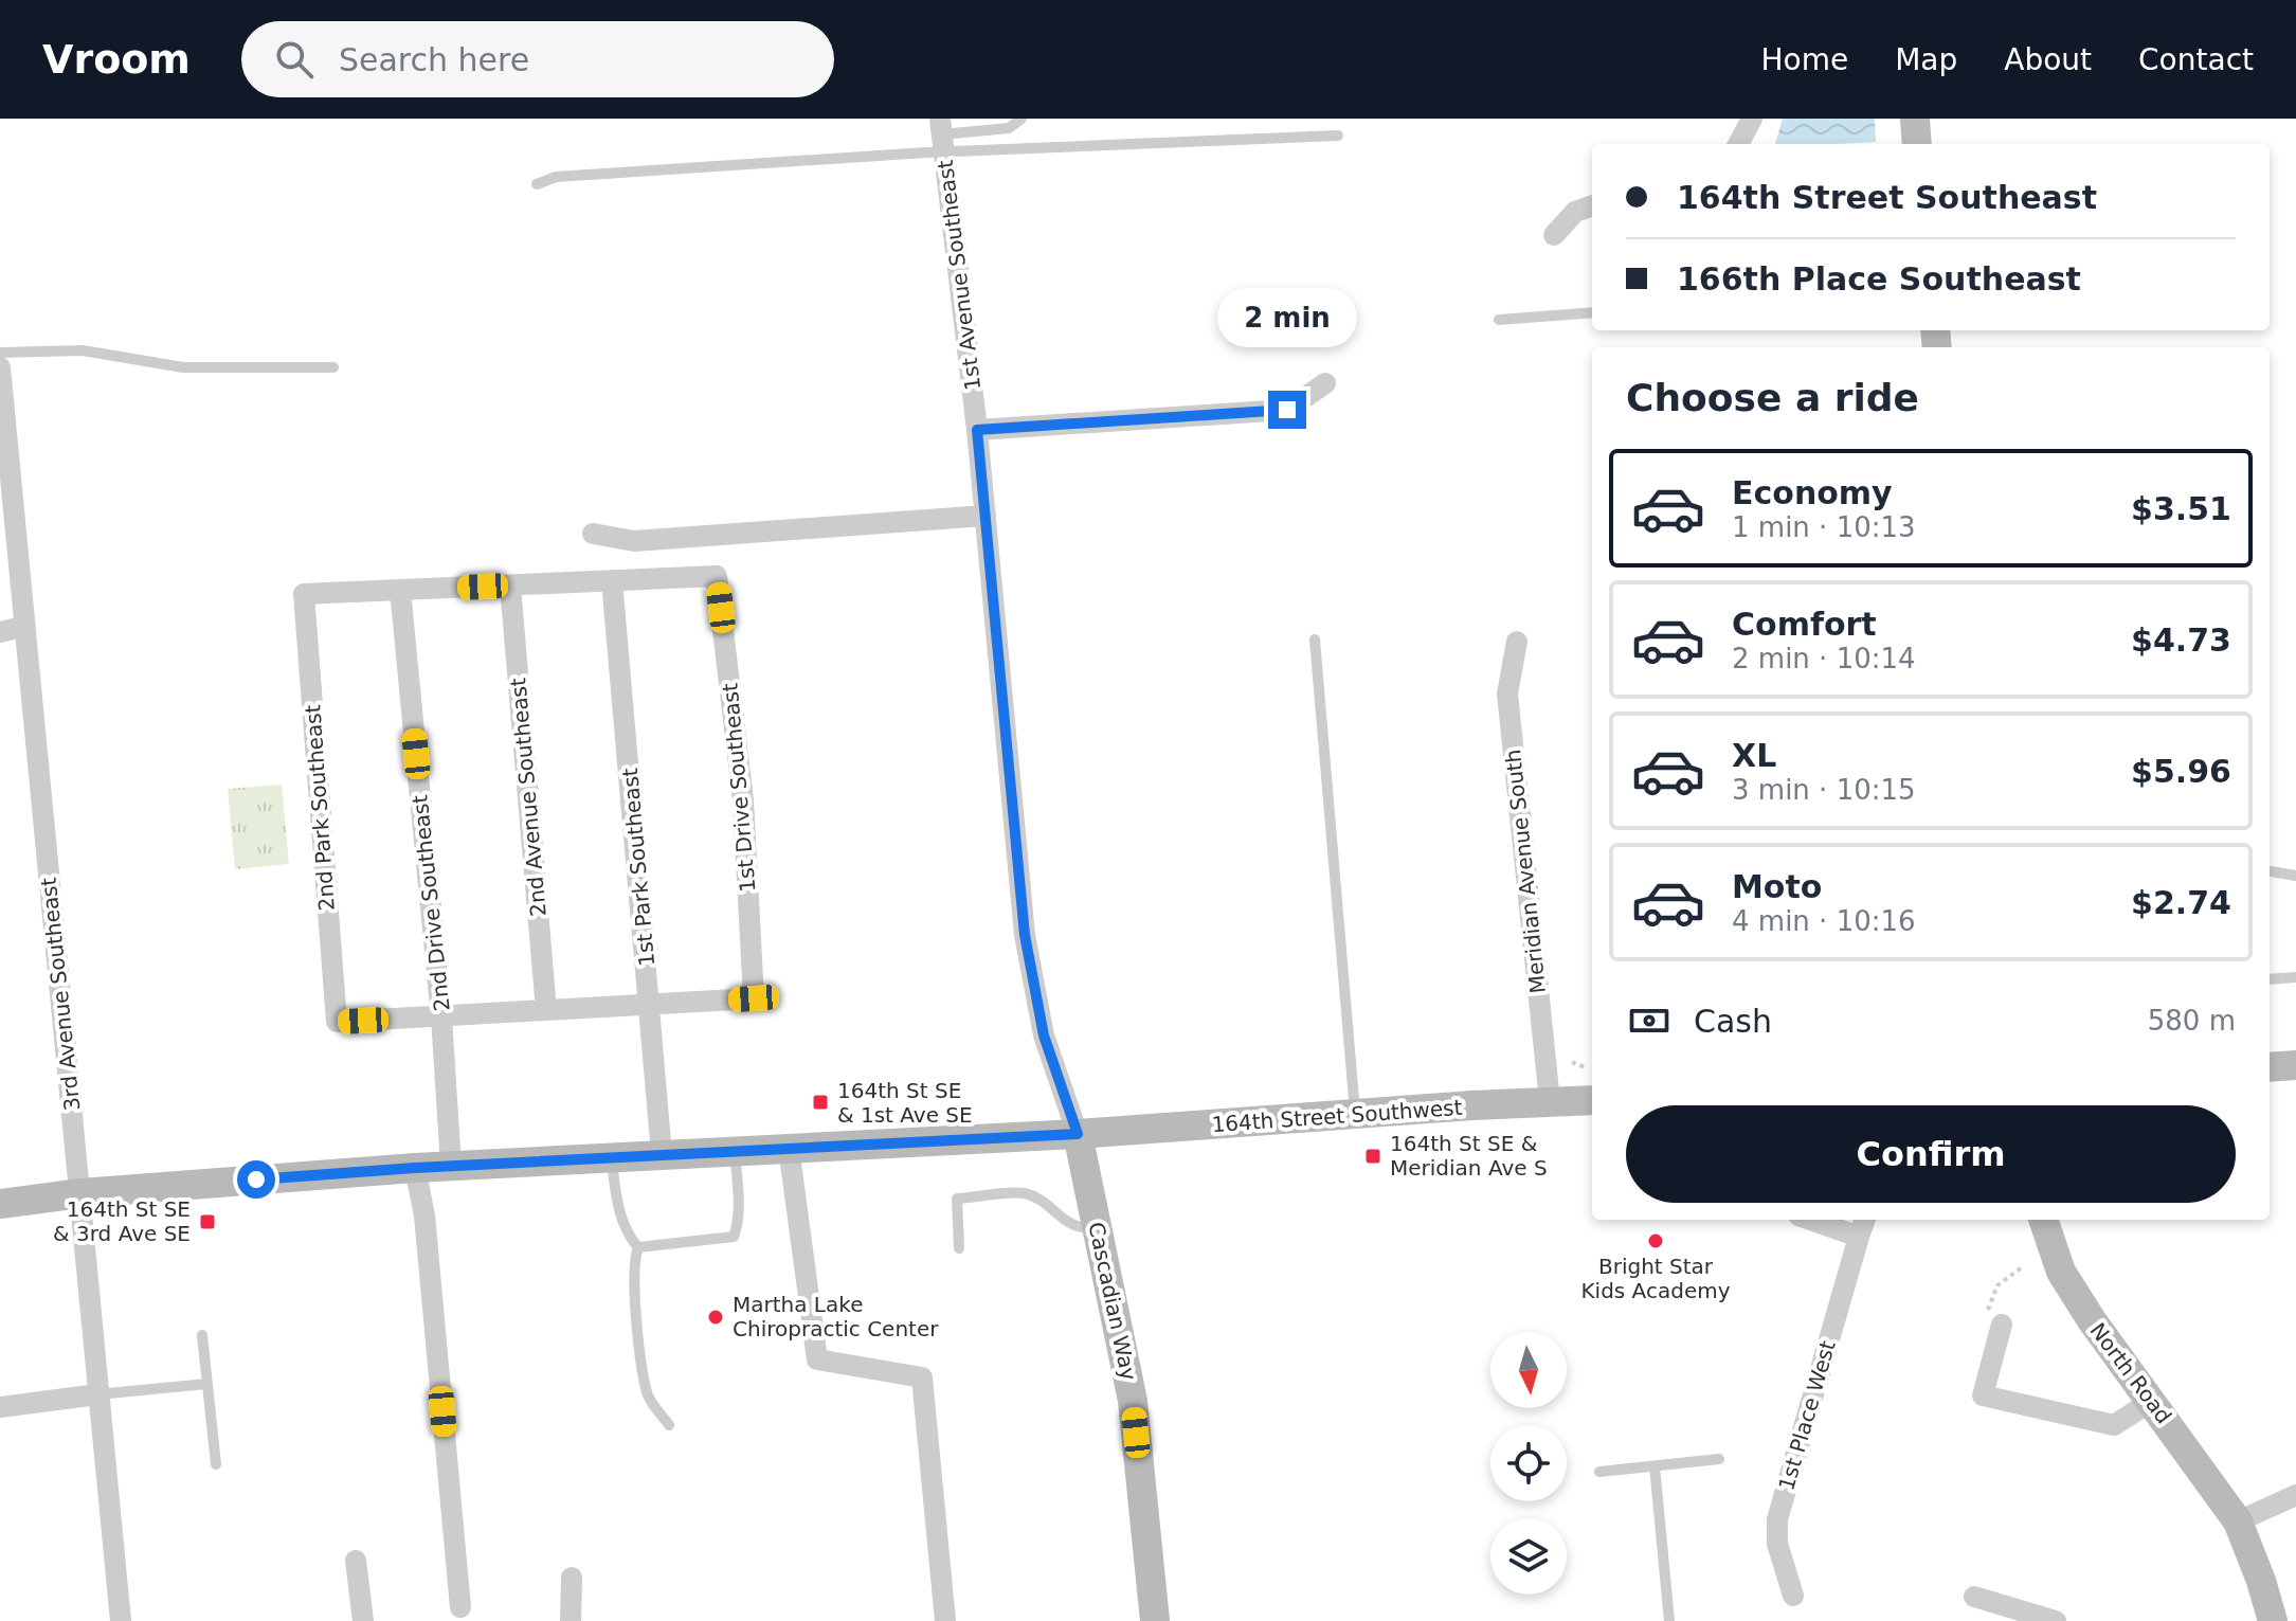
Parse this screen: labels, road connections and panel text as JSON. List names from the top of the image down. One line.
{"streets":{"main road":["164th Street Southwest","Cascadian Way","North Road"],"street":["1st Avenue Southeast","1st Drive Southeast","2nd Avenue Southeast","2nd Park Southeast","1st Park Southeast","Meridian Avenue South","2nd Drive Southeast","3rd Avenue Southeast","1st Place West"]},"crossings":[["1st Avenue Southeast","164th Street Southwest"],["1st Avenue Southeast","Cascadian Way"],["1st Drive Southeast","1st Park Southeast"],["2nd Park Southeast","2nd Drive Southeast"],["1st Park Southeast","164th Street Southwest"],["Meridian Avenue South","164th Street Southwest"],["2nd Drive Southeast","164th Street Southwest"],["3rd Avenue Southeast","164th Street Southwest"],["164th Street Southwest","Cascadian Way"]],"places":{"transit":["164th St SE & 1st Ave SE","164th St SE & Meridian Ave S","164th St SE & 3rd Ave SE"],"other":["Bright Star Kids Academy","Martha Lake Chiropractic Center"]},"north":"bottom","page":{"header":"Vroom","search":"Search here","nav":["Home","Map","About","Contact"],"banner":["164th Street Southeast","166th Place Southeast"],"bubble":"2 min","heading":"Choose a ride","list":[{"name":"Economy","note":"1 min · 10:13","value":"$3.51"},{"name":"Comfort","note":"2 min · 10:14","value":"$4.73"},{"name":"XL","note":"3 min · 10:15","value":"$5.96"},{"name":"Moto","note":"4 min · 10:16","value":"$2.74"}],"pay":["Cash","580 m"],"buttons":"Confirm"}}
